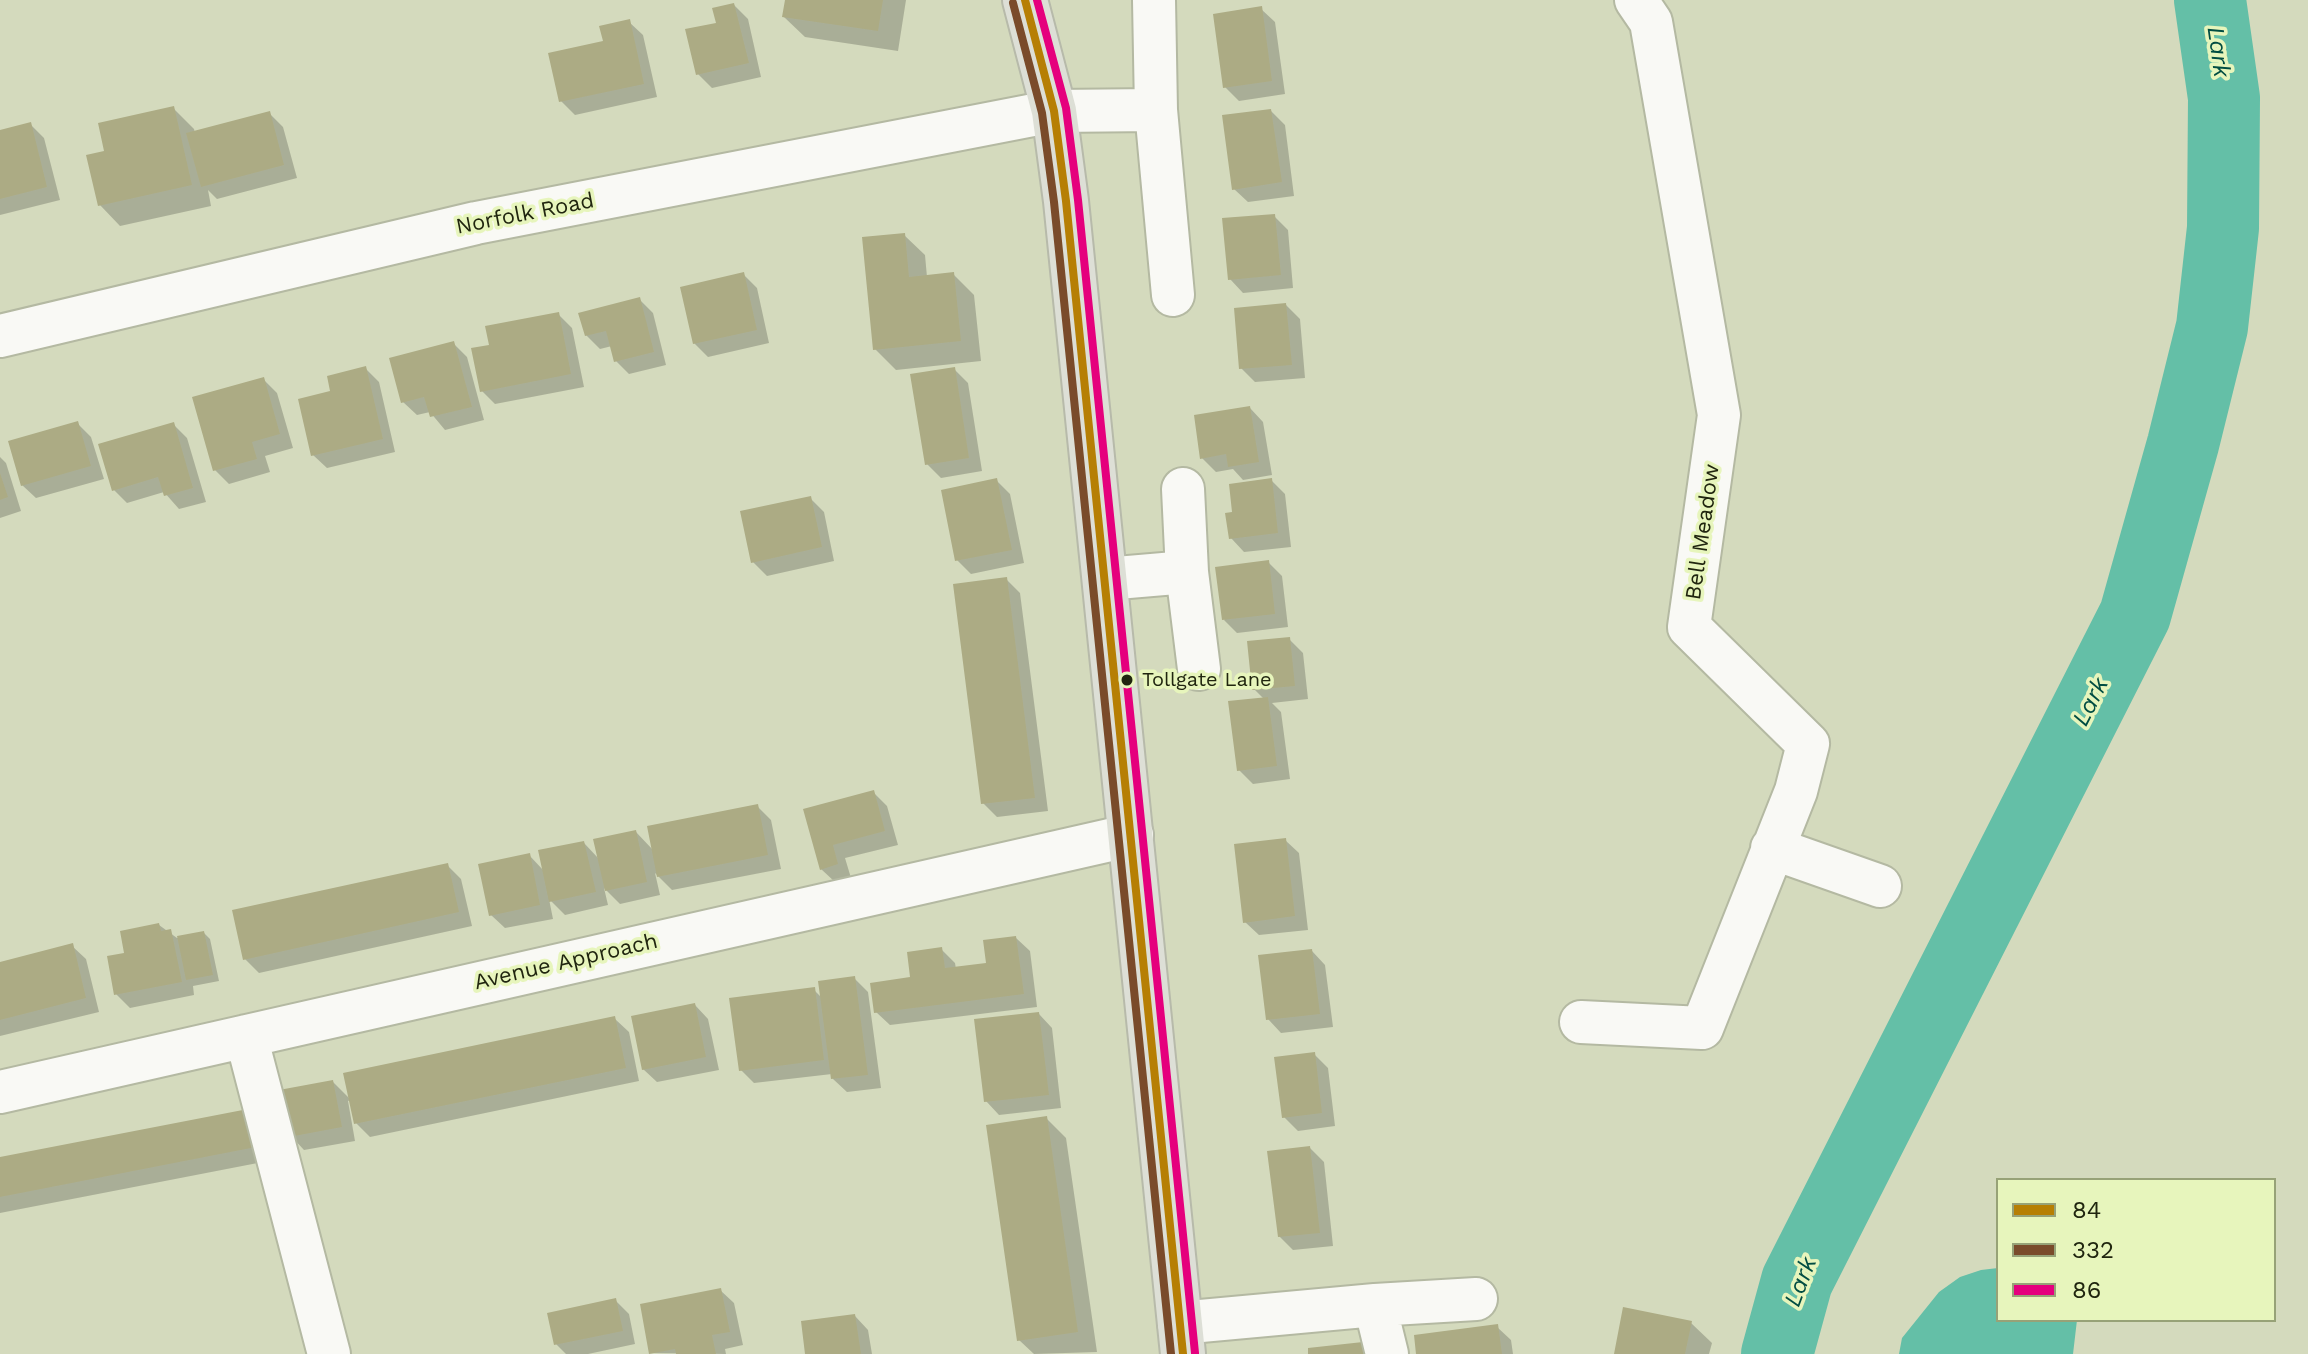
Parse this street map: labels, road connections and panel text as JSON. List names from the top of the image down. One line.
{"streets":{"street":["Norfolk Road","Bell Meadow","Avenue Approach"]},"water":["Lark"],"places":["Tollgate Lane"],"lines":["transit line 84","transit line 86","transit line 332"],"legend":["84","332","86"]}
